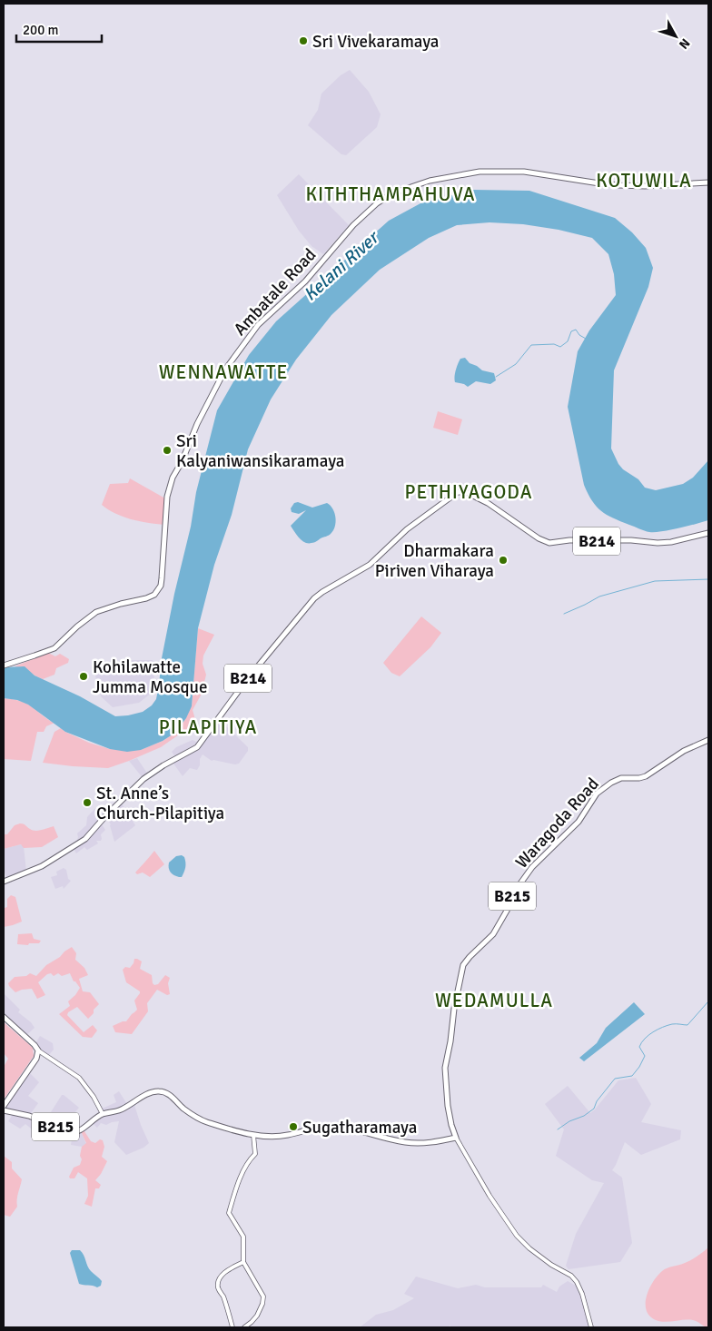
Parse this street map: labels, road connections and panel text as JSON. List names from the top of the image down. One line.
{"streets":{"main road":["Ambatale Road","B214","Waragoda Road","B215"]},"crossings":[["Waragoda Road","B215"]],"districts":["KOTUWILA","KITHTHAMPAHUVA","WENNAWATTE","PETHIYAGODA","PILAPITIYA","WEDAMULLA"],"water":["Kelani River"],"places":["Sri Vivekaramaya","Sri Kalyaniwansikaramaya","Dharmakara Piriven Viharaya","Kohilawatte Jumma Mosque","St. Anne’s Church-Pilapitiya","Sugatharamaya"],"scale_bar":"200 m","north":"bottom right"}
